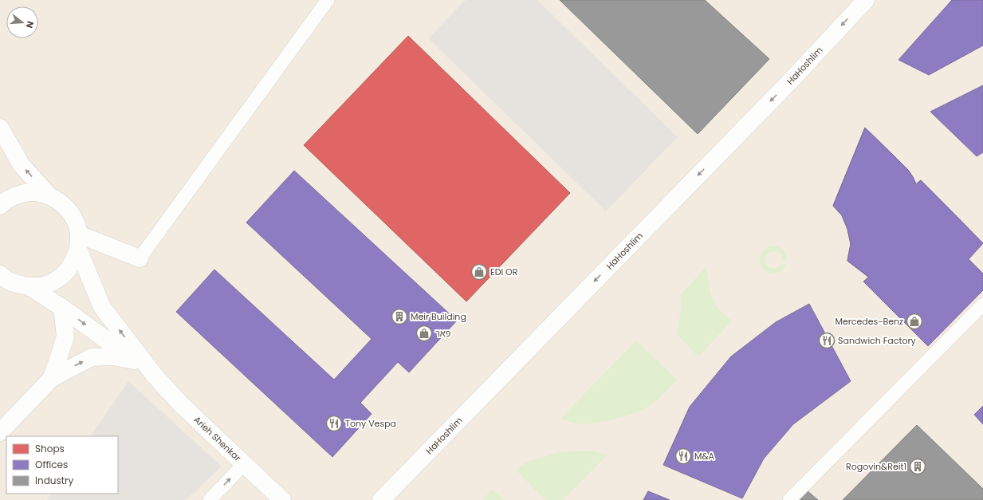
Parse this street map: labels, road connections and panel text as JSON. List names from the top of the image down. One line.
{"streets":{"street":["HaHoshlim","Arieh Shenkar"]},"one_way":["HaHoshlim"],"places":{"shop":["EDI OR","Mercedes-Benz","פאר"],"building":["Meir Building","Rogovin&Reit1"],"restaurant":["Sandwich Factory","Tony Vespa","M&A"]},"legend":["Shops","Offices","Industry"],"north":"right"}
